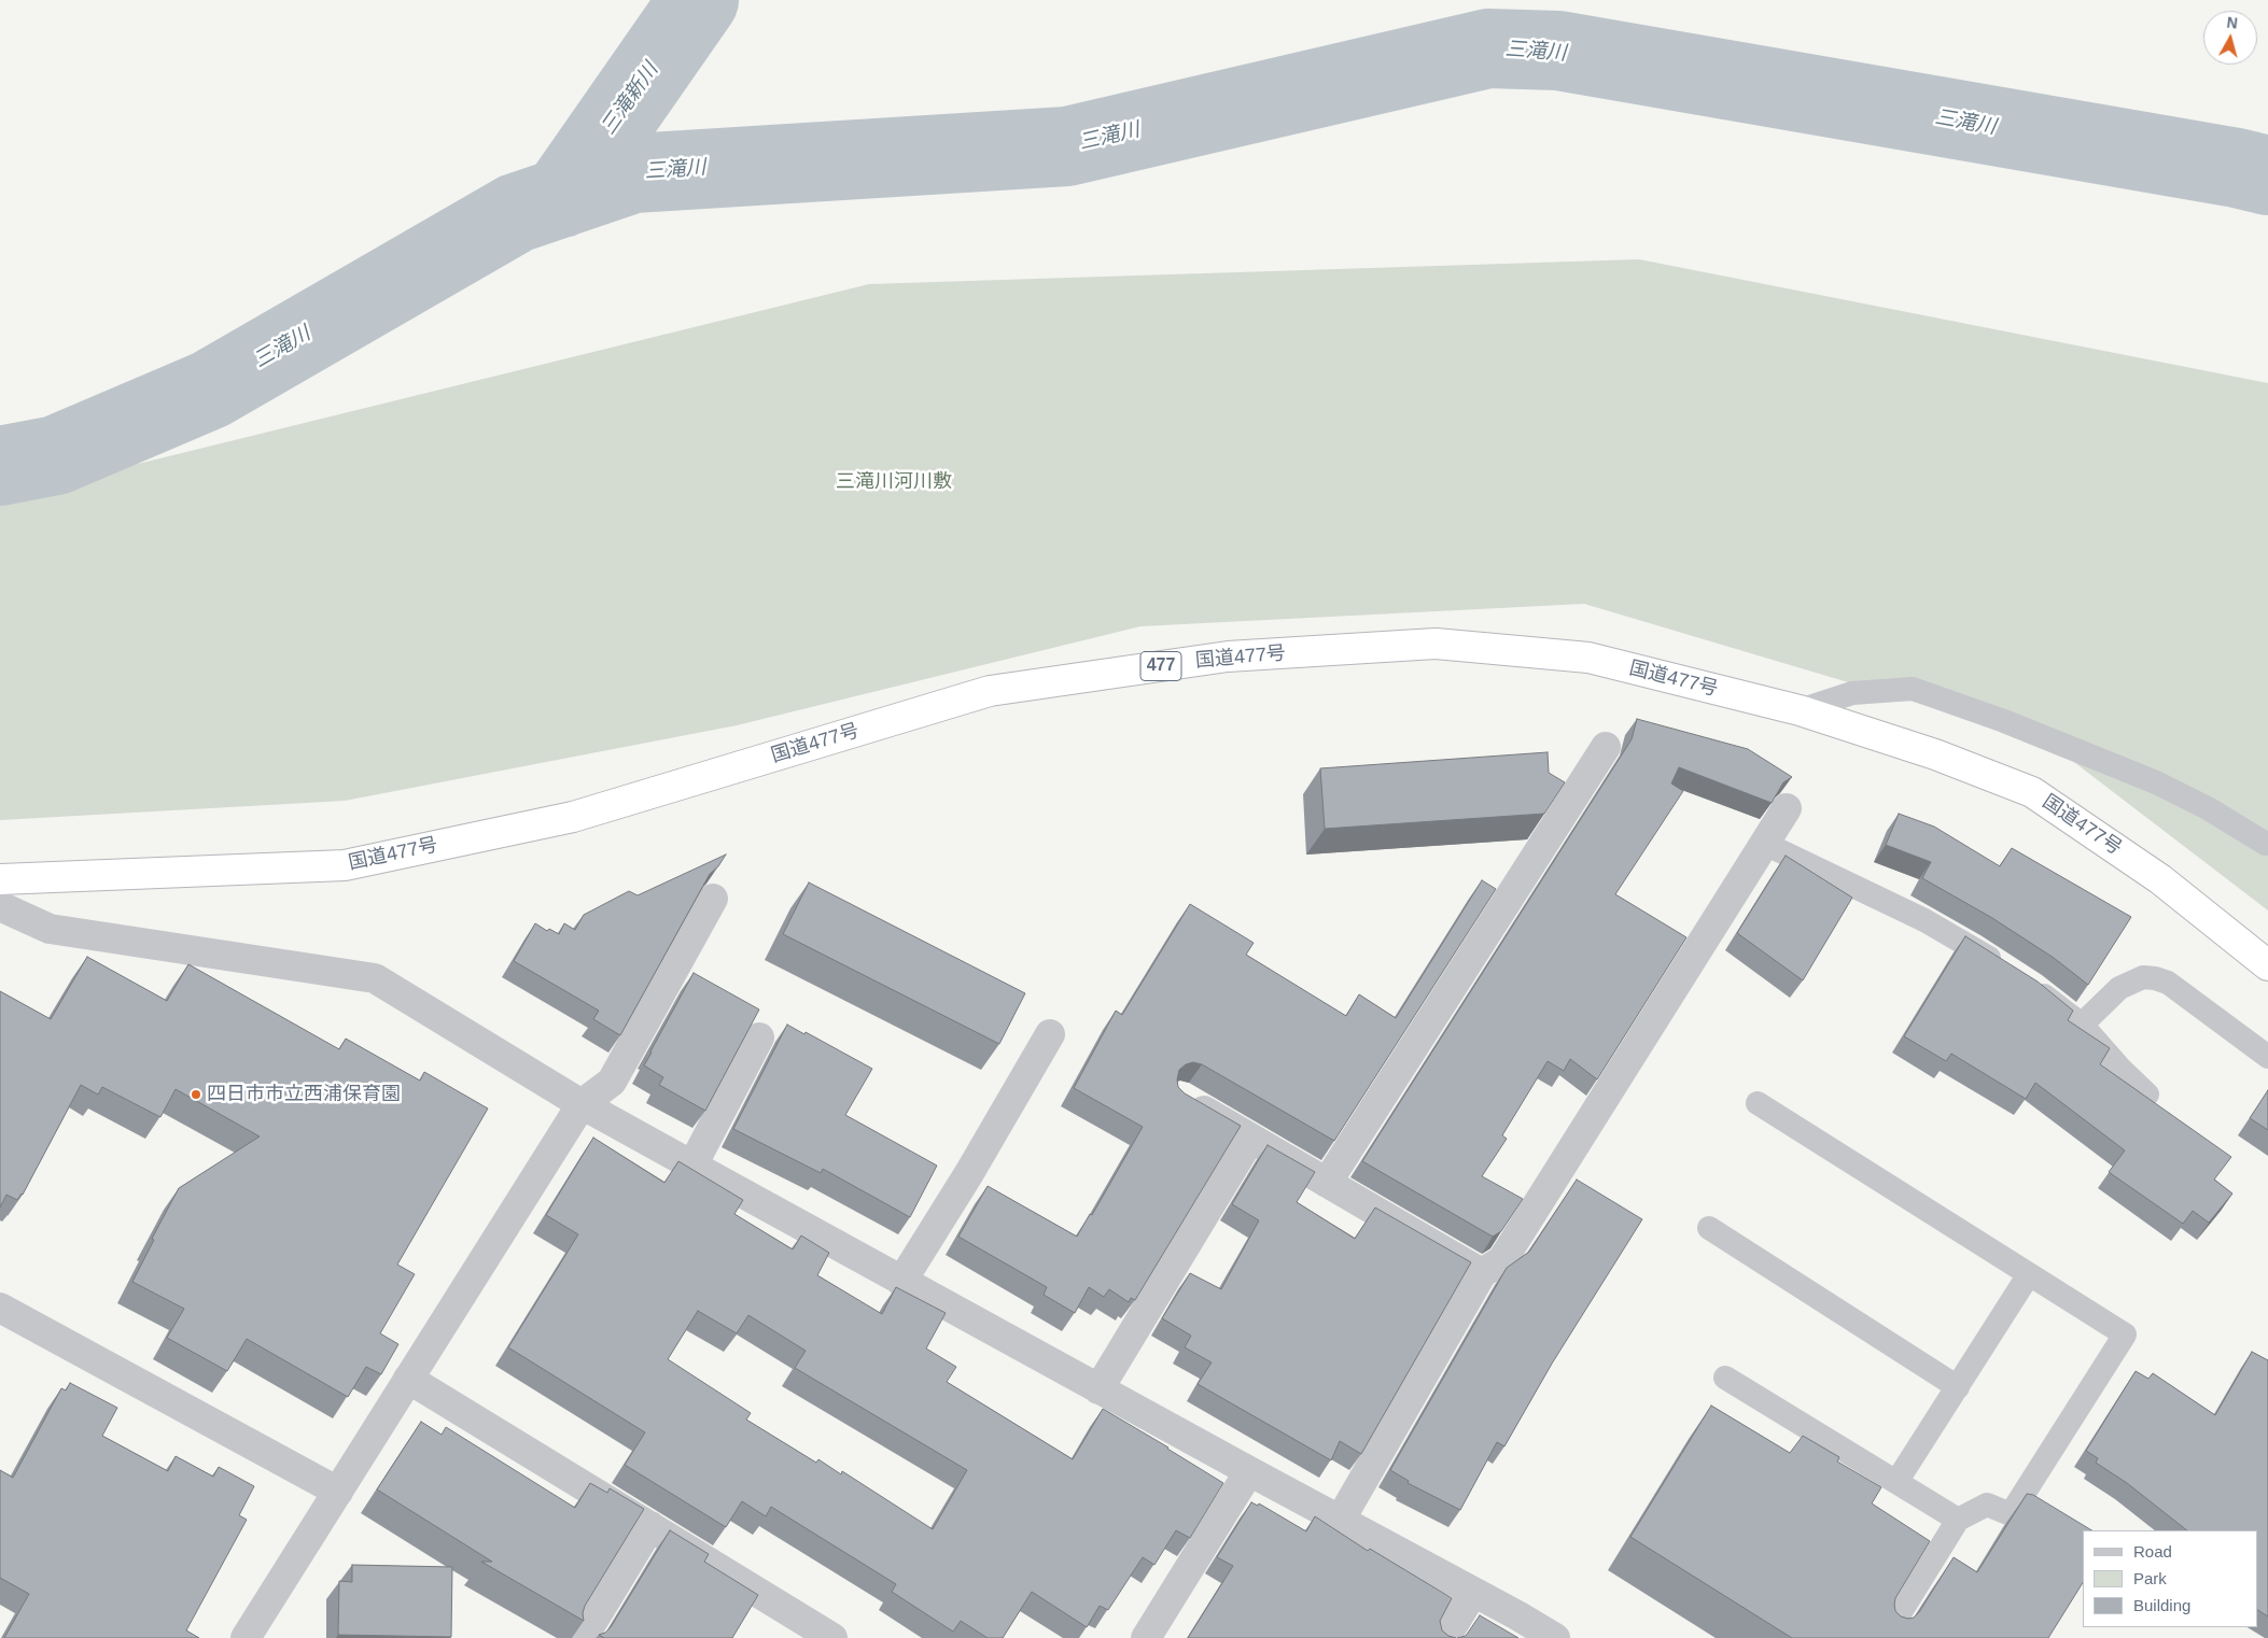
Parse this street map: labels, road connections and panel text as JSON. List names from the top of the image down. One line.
{"streets":{"highway":["国道477号","477"]},"water":["三滝川","三滝新川"],"parks":["三滝川河川敷"],"places":["四日市市立西浦保育園"],"legend":["Road","Park","Building"],"north":"top"}
